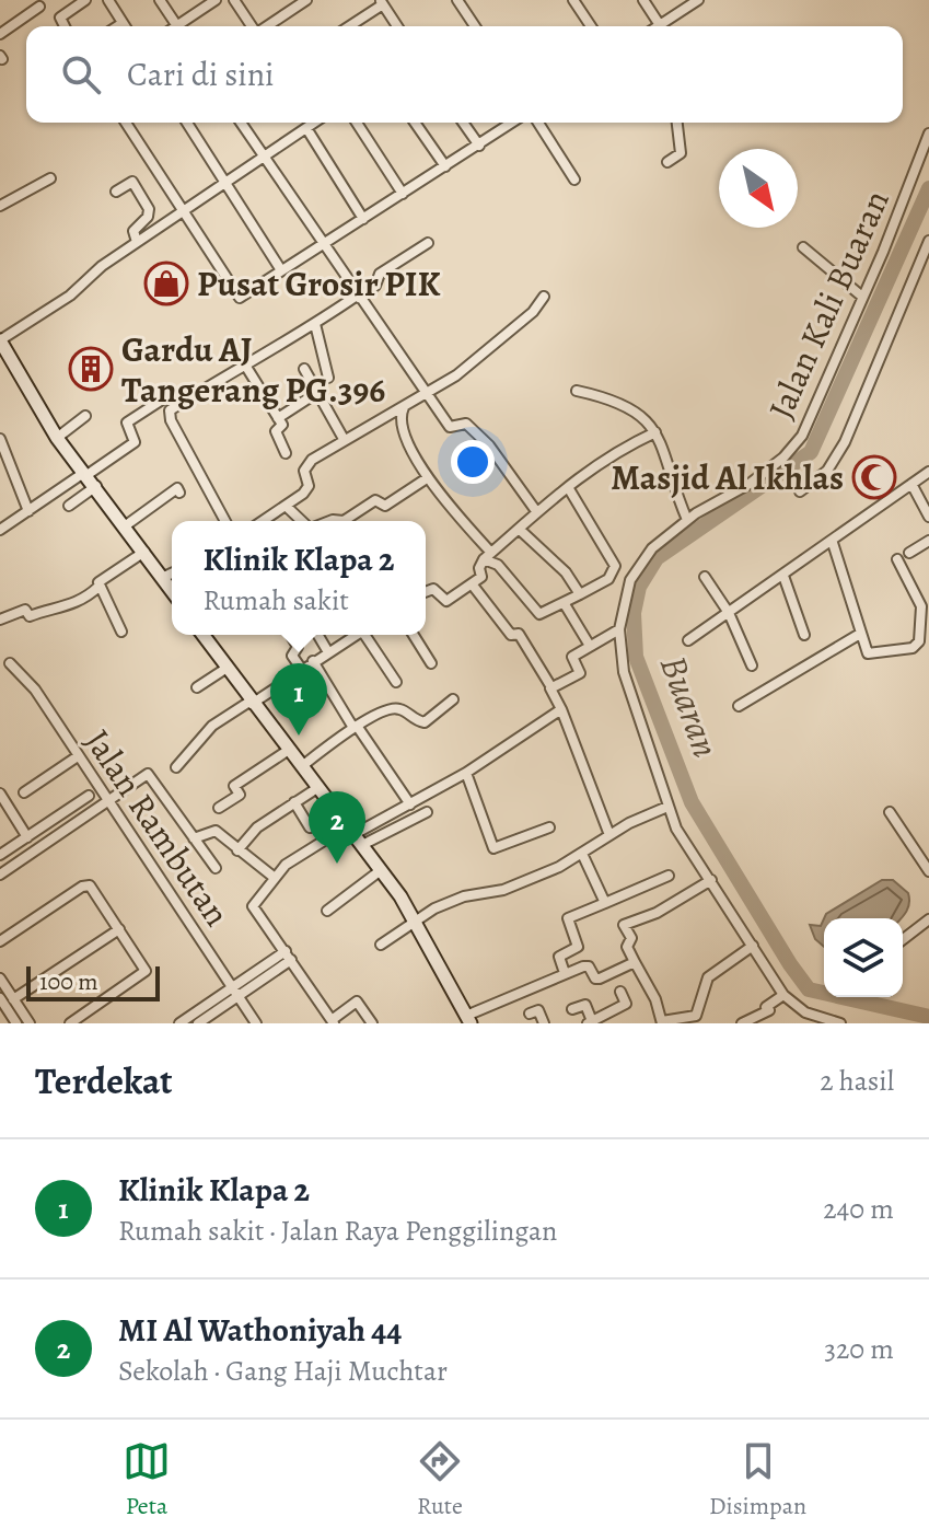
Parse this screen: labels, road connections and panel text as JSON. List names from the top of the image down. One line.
{"streets":{"street":["Jalan Kali Buaran","Jalan Rambutan"]},"water":["Buaran"],"places":{"shop":["Pusat Grosir PIK"],"building":["Gardu AJ Tangerang PG.396"],"mosque":["Masjid Al Ikhlas"]},"scale_bar":"100 m","north":"bottom right","page":{"search":"Cari di sini","popup":["Klinik Klapa 2","Rumah sakit"],"pins":["1","2"],"scale":"100 m","heading":["Terdekat","2 hasil"],"list":[{"mark":"1","name":"Klinik Klapa 2","note":"Rumah sakit · Jalan Raya Penggilingan","value":"240 m"},{"mark":"2","name":"MI Al Wathoniyah 44","note":"Sekolah · Gang Haji Muchtar","value":"320 m"}],"nav":["Peta","Rute","Disimpan"]}}
